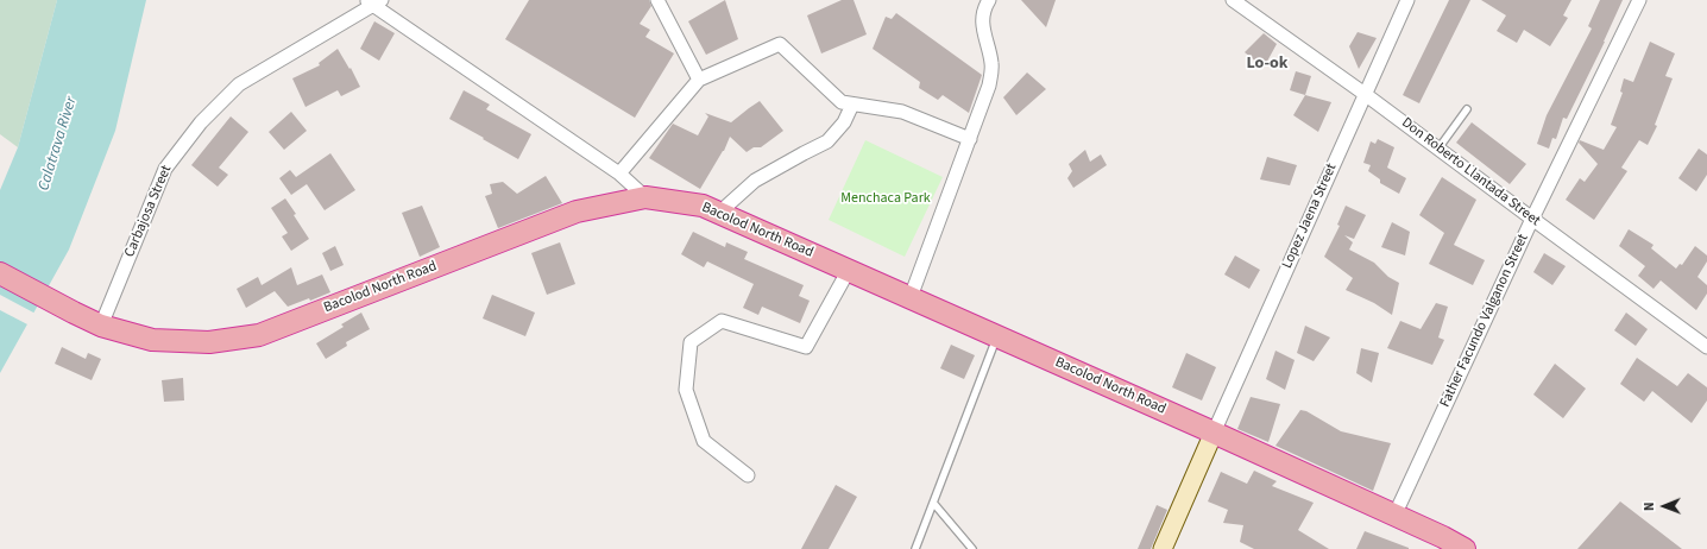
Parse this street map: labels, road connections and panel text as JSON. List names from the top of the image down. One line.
{"streets":{"highway":["Bacolod North Road"],"street":["Don Roberto Llantada Street","Carbajosa Street","Lopez Jaena Street","Father Facundo Valganon Street"]},"crossings":[["Don Roberto Llantada Street","Lopez Jaena Street"],["Don Roberto Llantada Street","Father Facundo Valganon Street"],["Carbajosa Street","Bacolod North Road"],["Lopez Jaena Street","Bacolod North Road"],["Bacolod North Road","Father Facundo Valganon Street"]],"districts":["Lo-ok"],"water":["Calatrava River"],"parks":["Menchaca Park"],"north":"left"}
